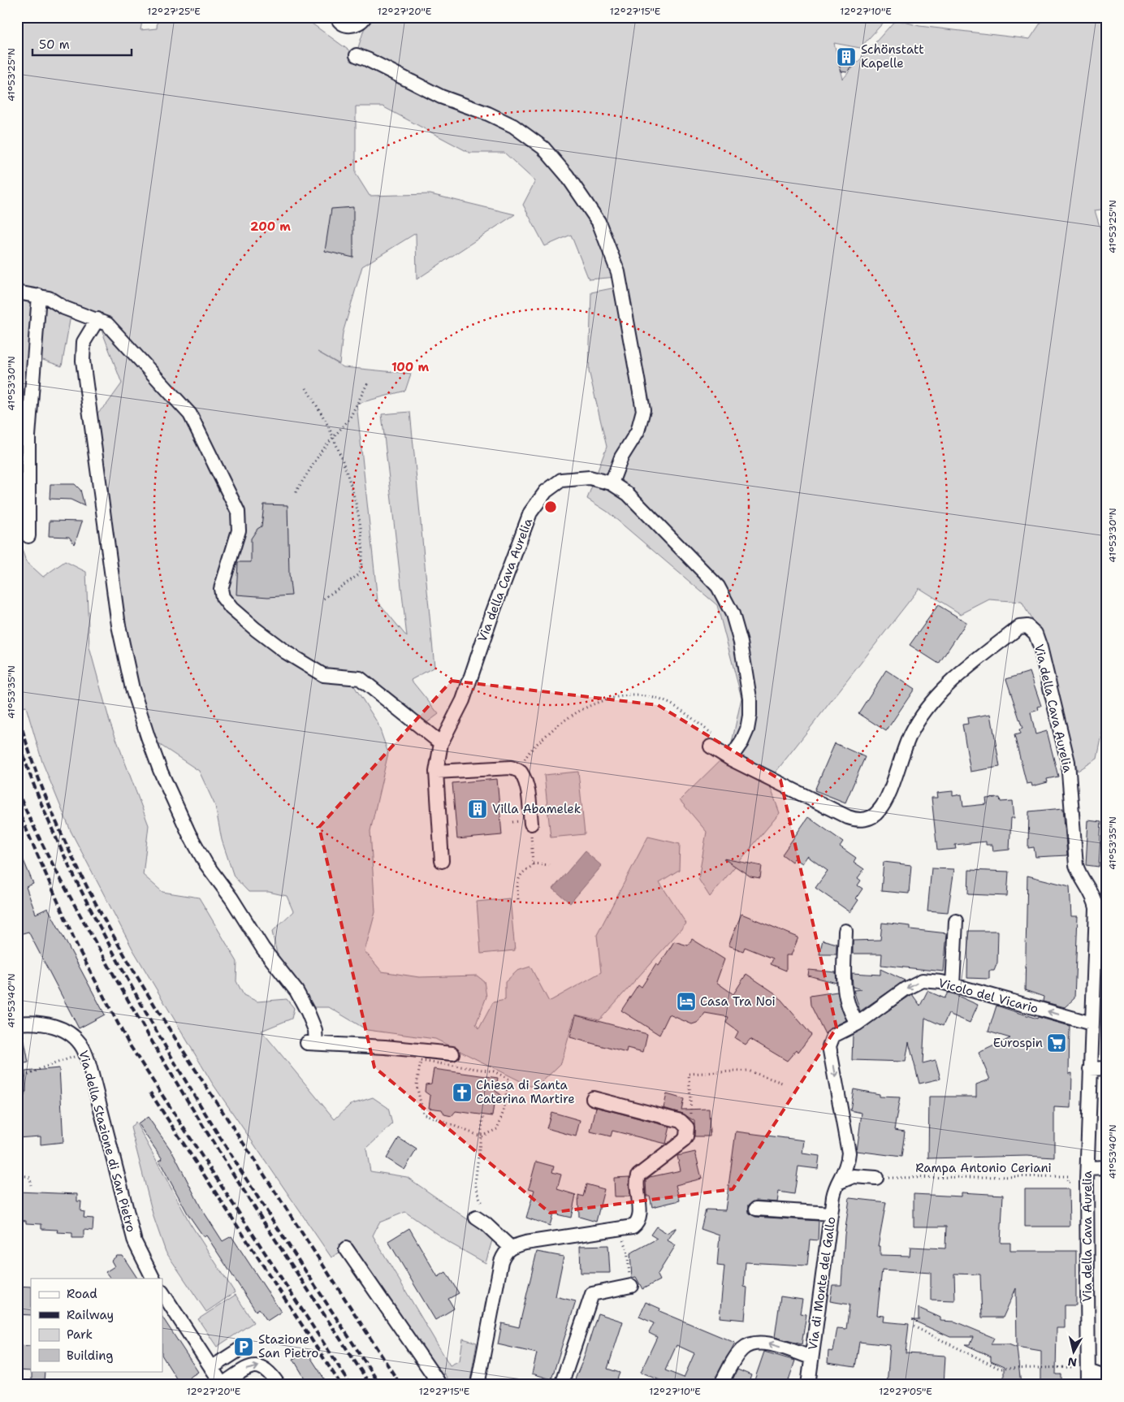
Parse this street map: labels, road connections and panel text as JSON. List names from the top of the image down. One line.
{"streets":{"street":["Via della Cava Aurelia","Vicolo del Vicario","Via della Stazione di San Pietro","Via di Monte del Gallo"],"path":["Rampa Antonio Ceriani"]},"crossings":[["Via della Cava Aurelia","Vicolo del Vicario"],["Vicolo del Vicario","Via di Monte del Gallo"]],"places":{"building":["Schönstatt Kapelle","Villa Abamelek"],"hotel":["Casa Tra Noi"],"supermarket":["Eurospin"],"church":["Chiesa di Santa Caterina Martire"],"parking":["Stazione San Pietro"]},"legend":["Road","Railway","Park","Building"],"scale_bar":"50 m","north":"bottom","coordinates":["12°27'25\"E","12°27'20\"E","12°27'15\"E","12°27'10\"E","41°53'25\"N","41°53'30\"N","41°53'35\"N","41°53'40\"N","12°27'05\"E"],"rings":["200 m","100 m"]}
